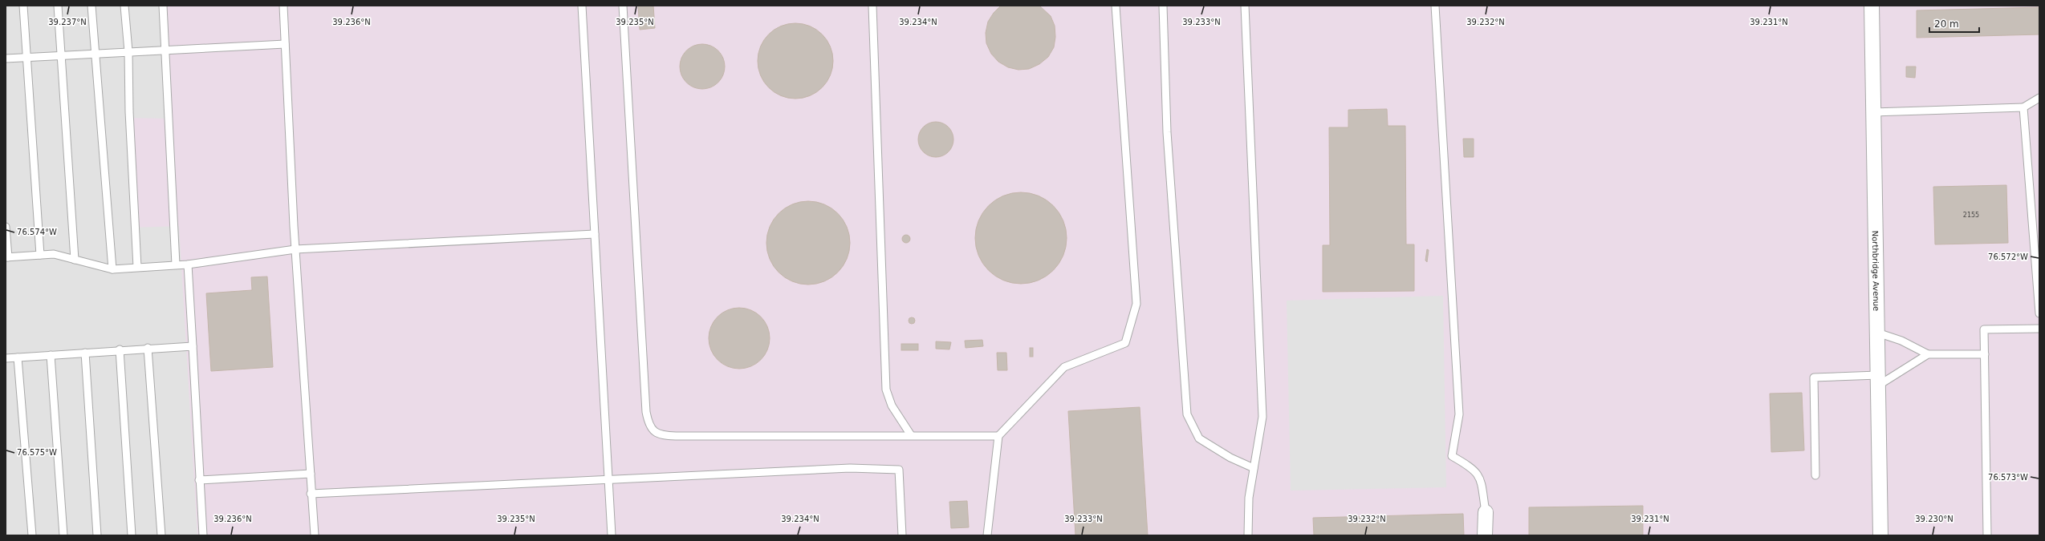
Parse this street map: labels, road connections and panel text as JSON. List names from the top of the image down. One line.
{"streets":{"street":["Northbridge Avenue"]},"house_numbers":["2155"],"scale_bar":"20 m","coordinates":["39.237°N","39.236°N","39.235°N","39.233°N","39.232°N","39.231°N","39.234°N","76.574°W","76.572°W","76.575°W","76.573°W","39.230°N"]}
